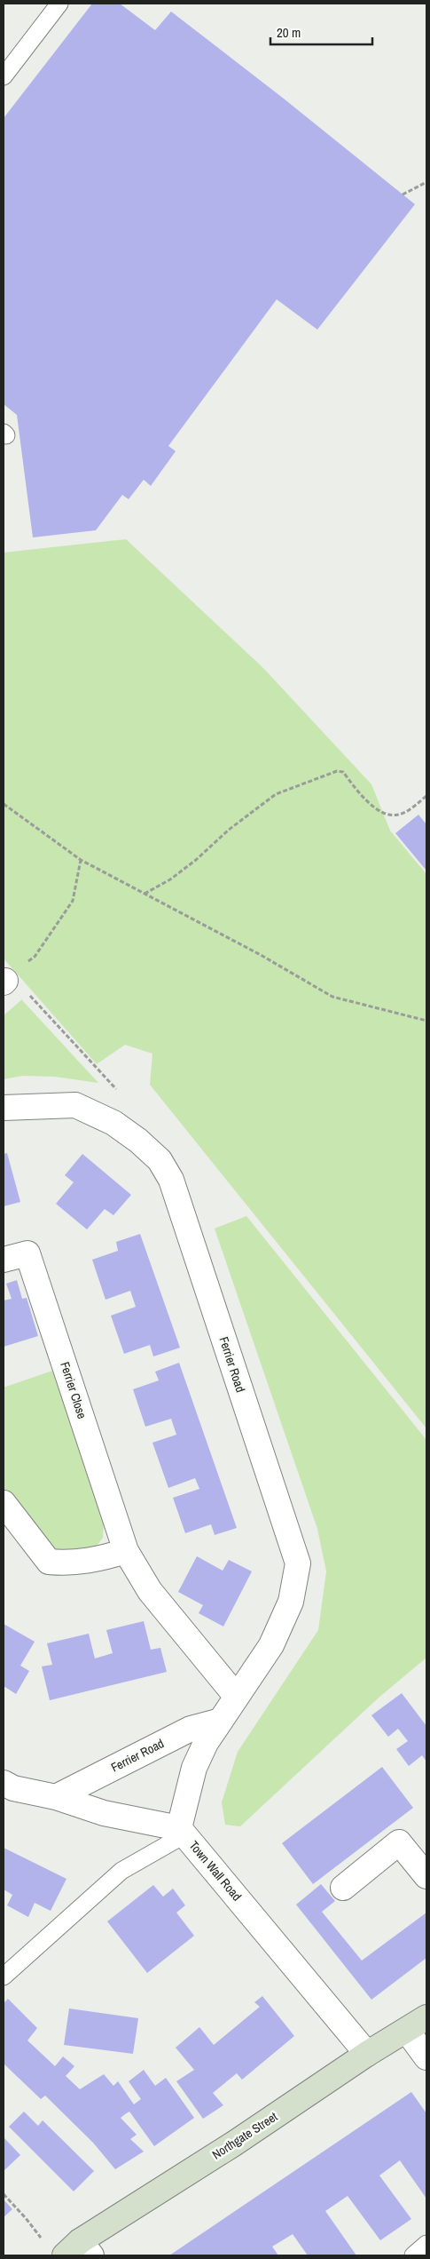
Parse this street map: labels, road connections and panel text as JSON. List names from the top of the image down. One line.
{"streets":{"street":["Ferrier Road","Ferrier Close","Town Wall Road","Northgate Street"]},"crossings":[["Ferrier Road","Ferrier Close"],["Ferrier Road","Town Wall Road"],["Town Wall Road","Northgate Street"]],"scale_bar":"20 m"}
